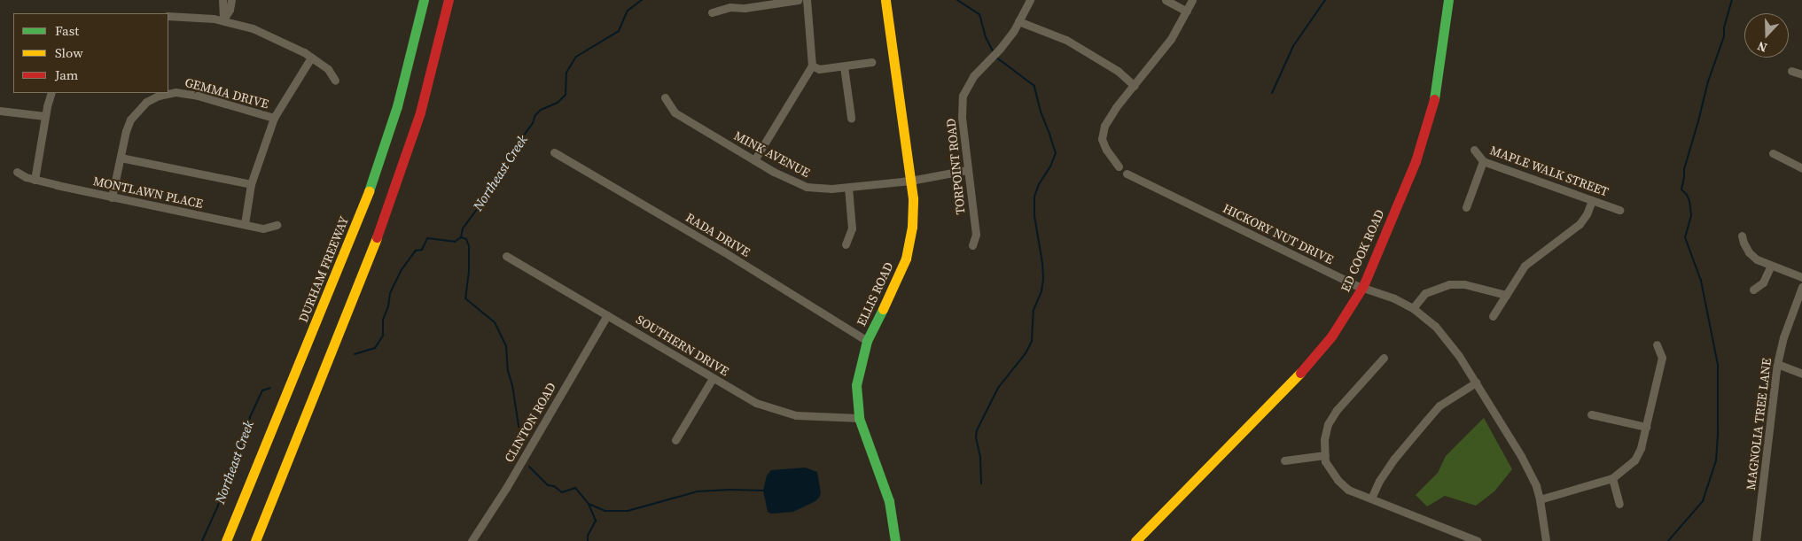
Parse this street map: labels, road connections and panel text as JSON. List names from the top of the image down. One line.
{"streets":{"main road":["ED COOK ROAD","DURHAM FREEWAY","ELLIS ROAD"],"street":["GEMMA DRIVE","MINK AVENUE","TORPOINT ROAD","MAPLE WALK STREET","MONTLAWN PLACE","HICKORY NUT DRIVE","RADA DRIVE","SOUTHERN DRIVE","CLINTON ROAD","MAGNOLIA TREE LANE"]},"crossings":[["GEMMA DRIVE","MONTLAWN PLACE"],["MINK AVENUE","TORPOINT ROAD"],["MINK AVENUE","ELLIS ROAD"],["HICKORY NUT DRIVE","ED COOK ROAD"],["RADA DRIVE","ELLIS ROAD"],["ELLIS ROAD","SOUTHERN DRIVE"],["SOUTHERN DRIVE","CLINTON ROAD"]],"water":["Northeast Creek"],"legend":["Fast","Slow","Jam"],"north":"bottom"}
